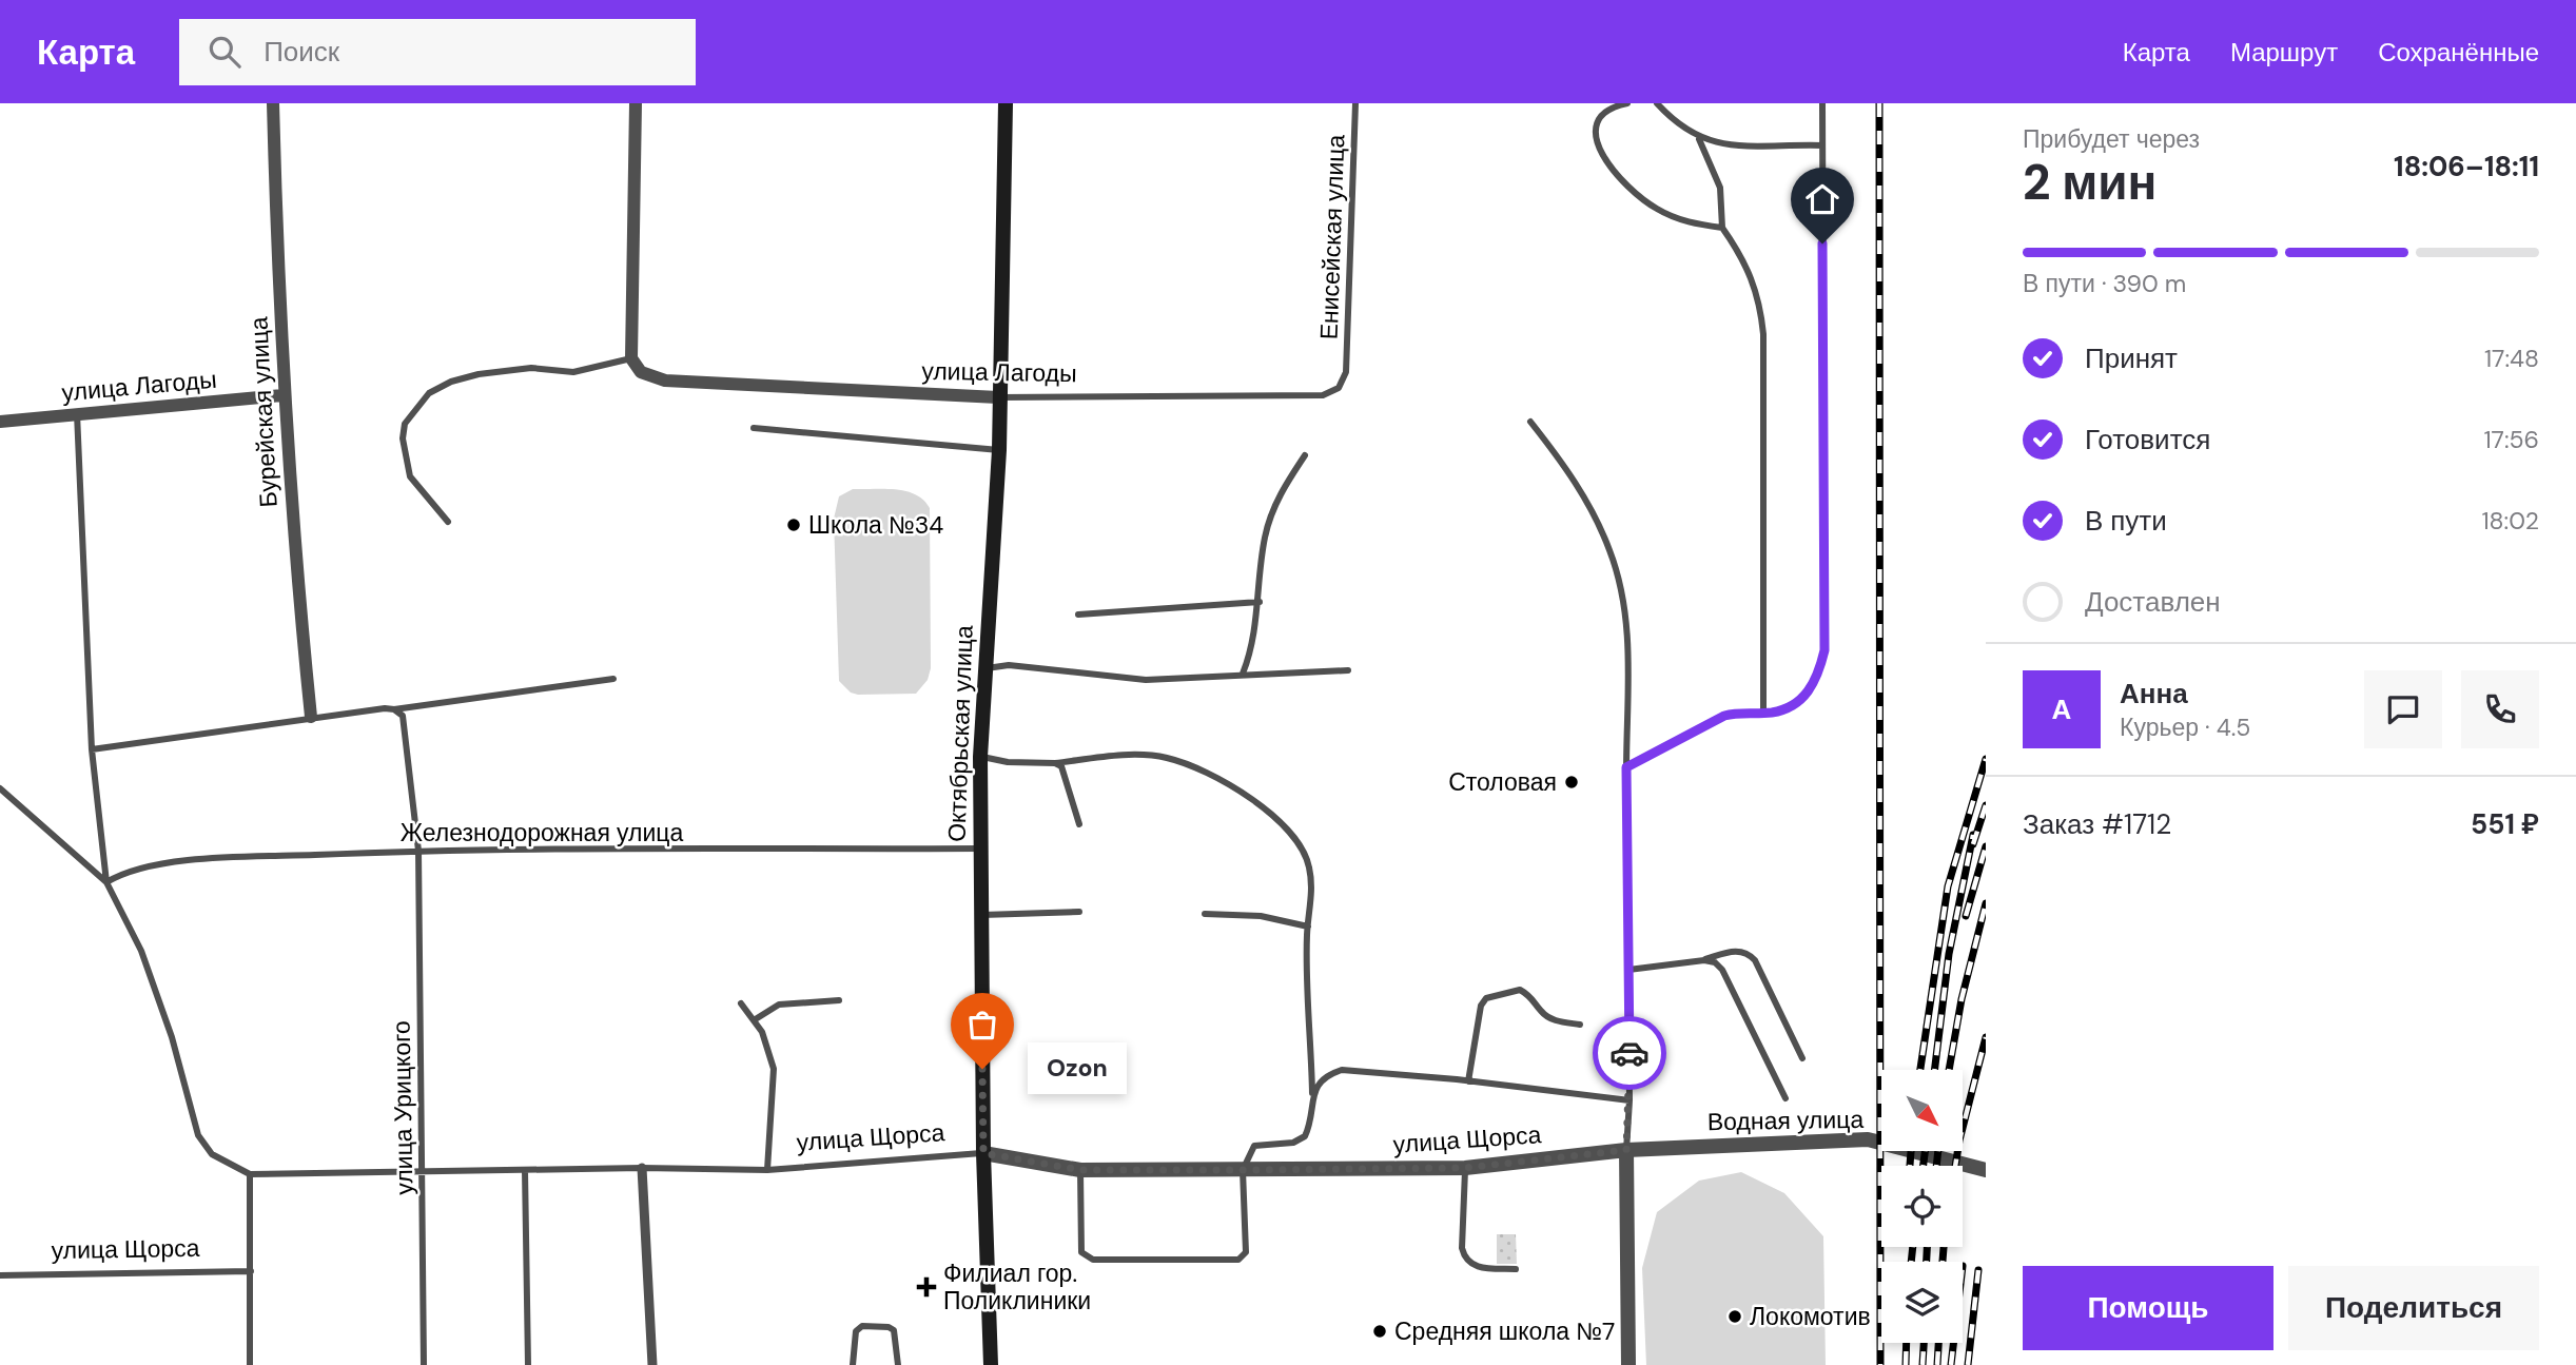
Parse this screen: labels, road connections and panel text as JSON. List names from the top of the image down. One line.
{"streets":{"main road":["Октябрьская улица"],"street":["улица Лагоды","Бурейская улица","Водная улица","улица Щорса"],"lane":["Енисейская улица","Железнодорожная улица","улица Урицкого"]},"crossings":[["Енисейская улица","улица Лагоды"],["улица Лагоды","Бурейская улица"],["улица Лагоды","Октябрьская улица"],["Октябрьская улица","Железнодорожная улица"],["Октябрьская улица","улица Щорса"],["Железнодорожная улица","улица Урицкого"],["улица Урицкого","улица Щорса"],["Водная улица","улица Щорса"]],"places":{"other":["Школа №34","Столовая","Ozon","Локомотив","Средняя школа №7"],"health":["Филиал гор. Поликлиники"]},"north":"bottom right","page":{"header":"Карта","search":"Поиск","nav":["Карта","Маршрут","Сохранённые"],"heading":["2 мин","Прибудет через","18:06–18:11"],"panel":["Анна","Курьер · 4.5","Заказ #1712","551 ₽"],"bar":"В пути · 390 m","list":[["Принят","17:48"],["Готовится","17:56"],["В пути","18:02"],"Доставлен"],"round":"А","bubble":"Ozon","buttons":["Помощь","Поделиться"]}}
